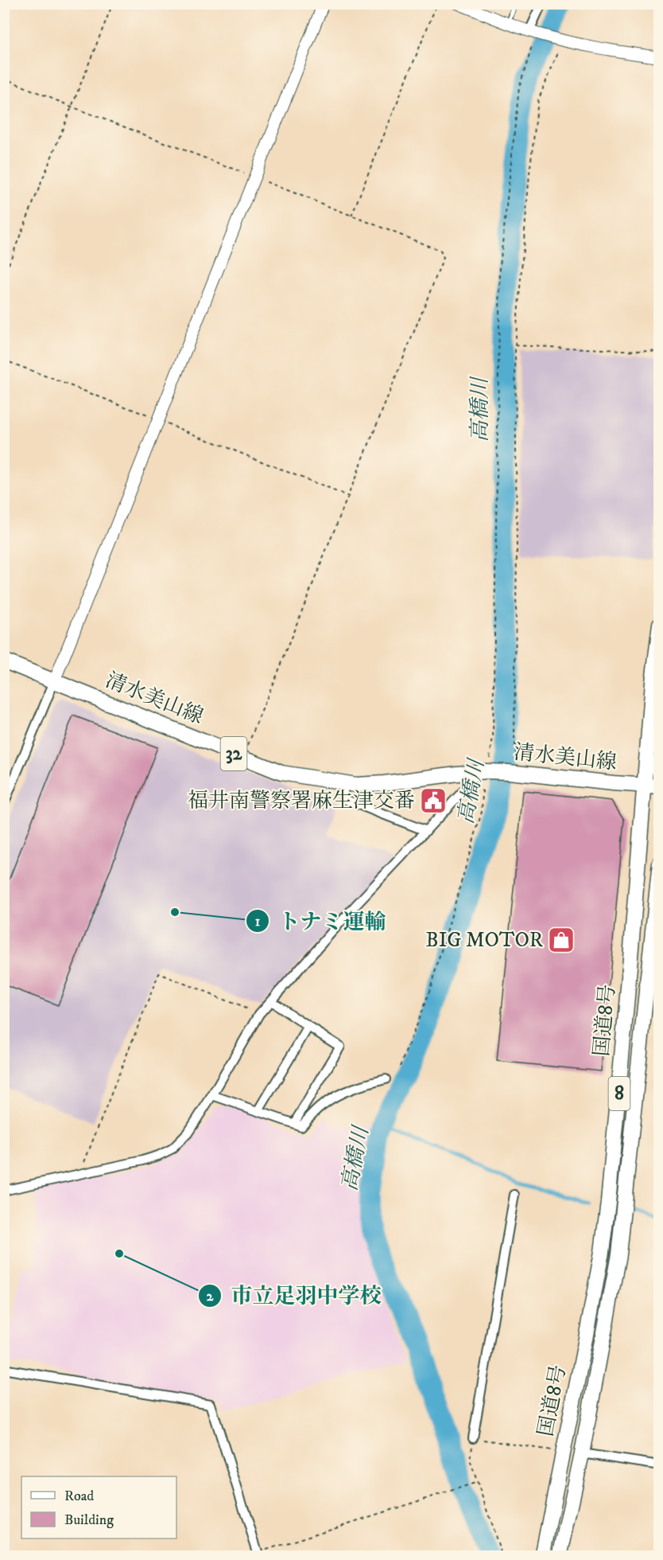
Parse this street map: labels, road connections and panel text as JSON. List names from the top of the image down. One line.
{"streets":{"main road":["清水美山線","32","国道8号","8"]},"crossings":[["清水美山線","国道8号"]],"water":["高橋川"],"places":{"public building":["福井南警察署麻生津交番"],"other":["トナミ運輸","市立足羽中学校"],"shop":["BIG MOTOR"]},"legend":["Road","Building"]}
